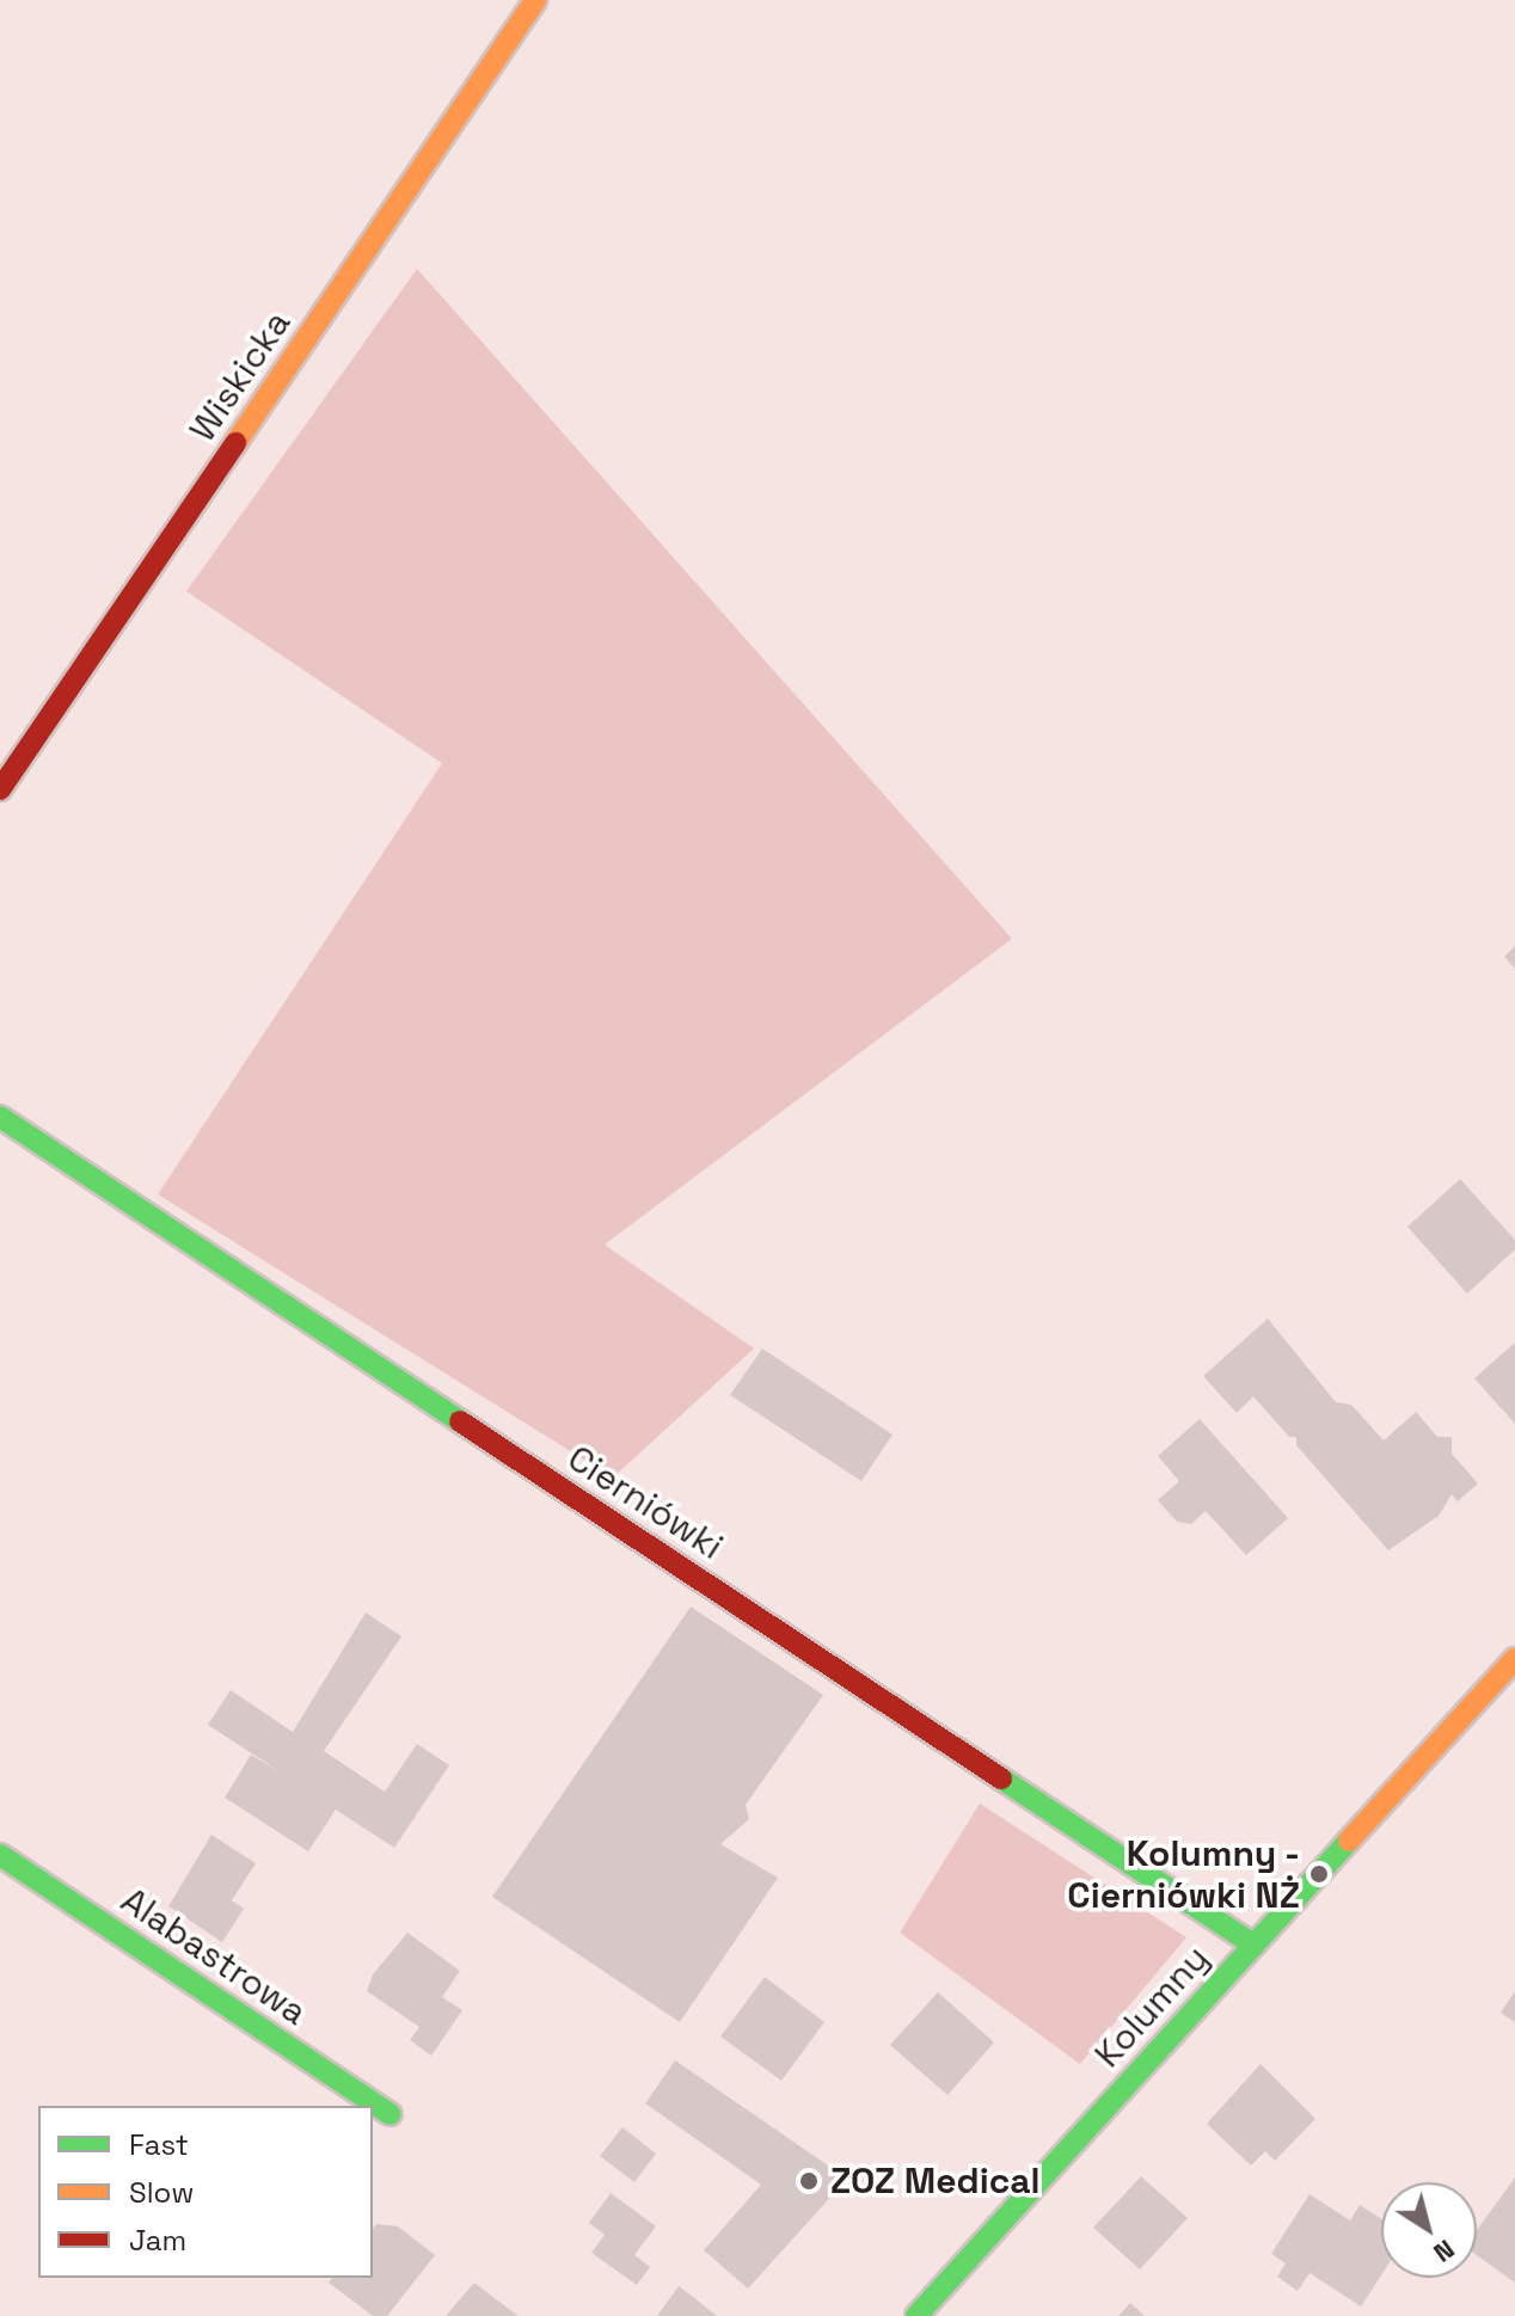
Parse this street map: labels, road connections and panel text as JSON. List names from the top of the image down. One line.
{"streets":{"street":["Wiskicka","Cierniówki","Alabastrowa","Kolumny"]},"crossings":[["Cierniówki","Kolumny"]],"places":["Kolumny - Cierniówki NŻ","ZOZ Medical"],"legend":["Fast","Slow","Jam"],"north":"bottom right"}
